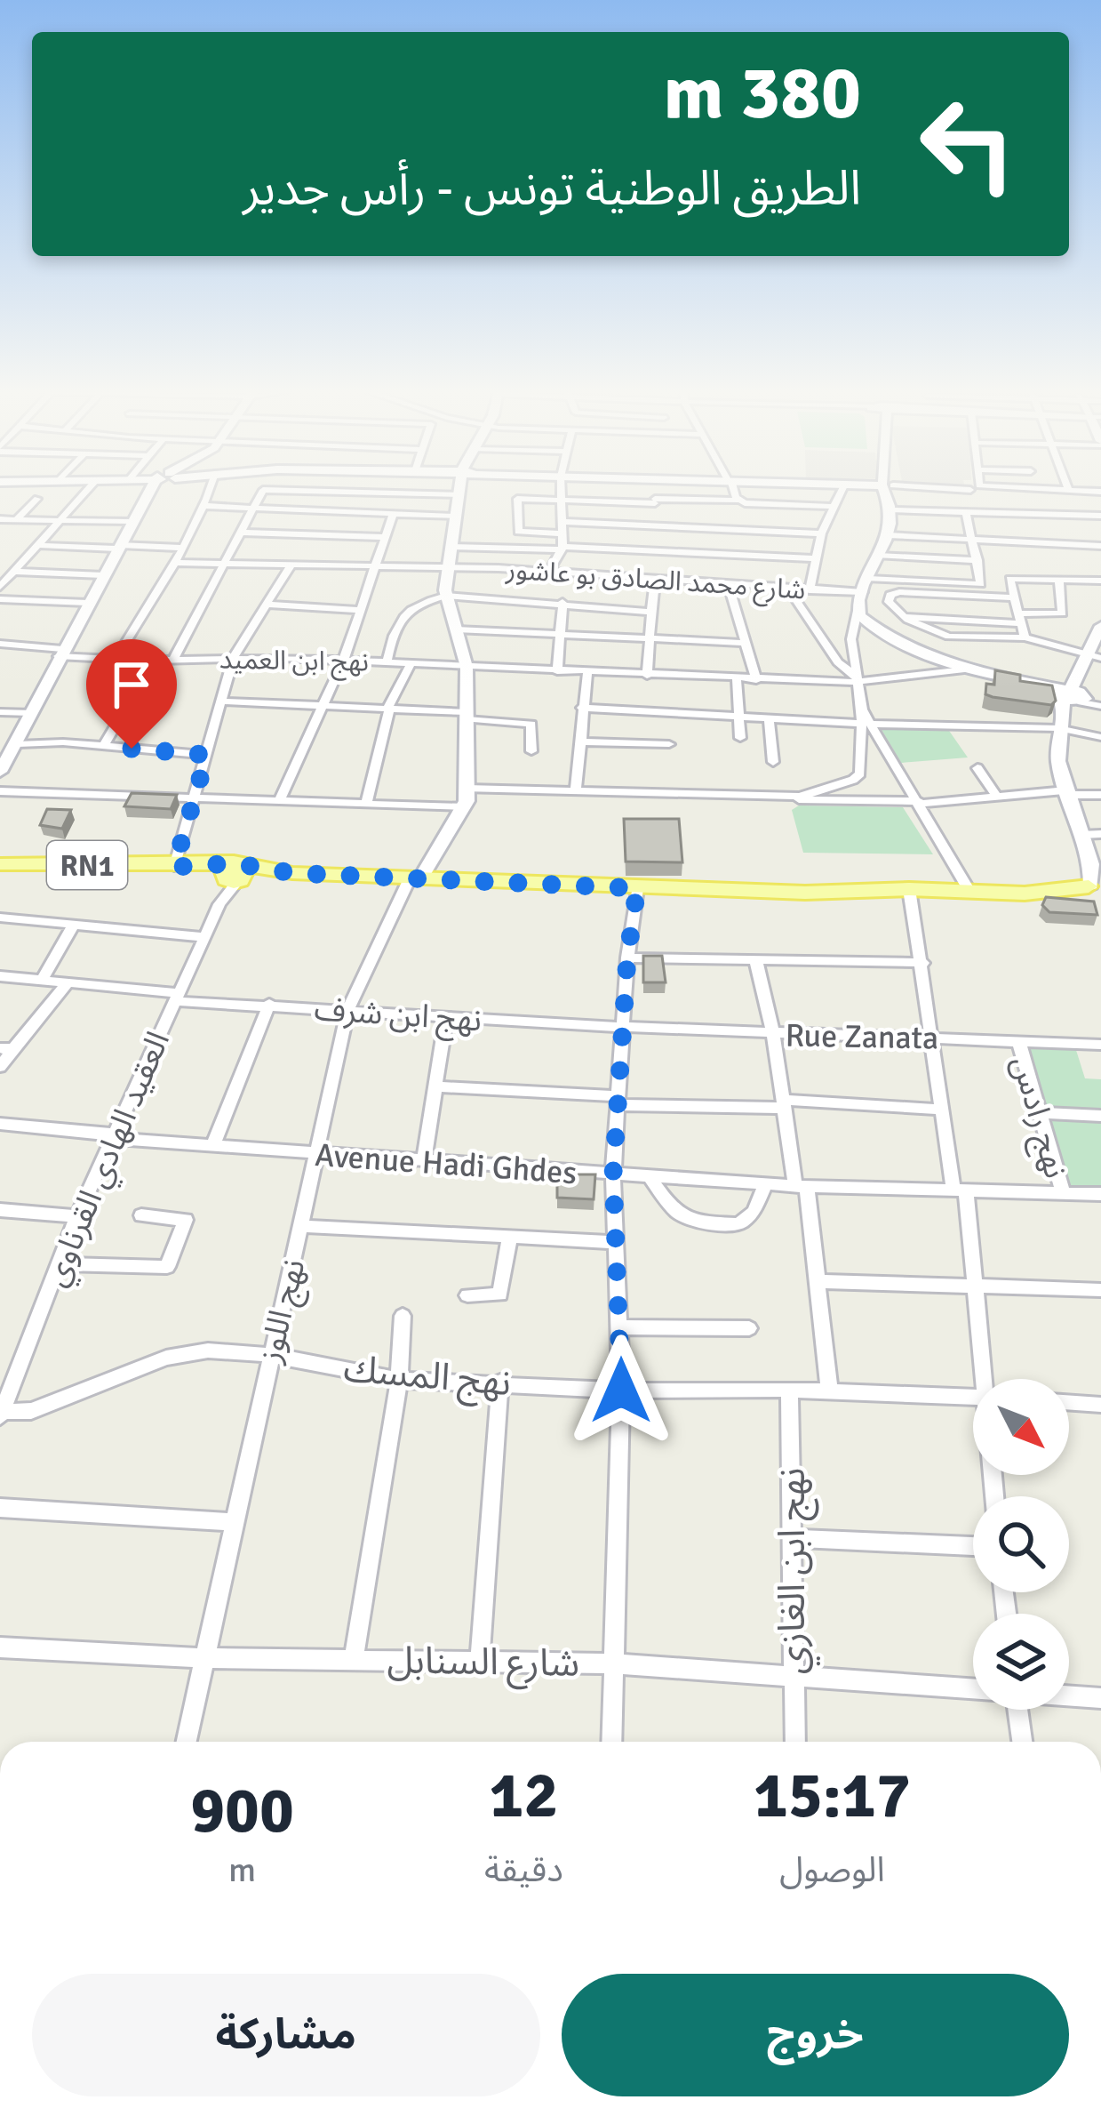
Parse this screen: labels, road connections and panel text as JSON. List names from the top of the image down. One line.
{"streets":{"main road":["RN1"],"street":["شارع محمد الصادق بو عاشور","نهج ابن العميد","نهج ابن شرف","Rue Zanata","نهج رادس","العقيد الهادي القرناوي","Avenue Hadi Ghdes","نهج اللوز","نهج المسك","نهج ابن الغازي","شارع السنابل"]},"crossings":[["RN1","العقيد الهادي القرناوي"],["RN1","نهج اللوز"],["نهج ابن شرف","Rue Zanata"],["نهج ابن شرف","العقيد الهادي القرناوي"],["نهج ابن شرف","نهج اللوز"],["Rue Zanata","نهج رادس"],["نهج رادس","Avenue Hadi Ghdes"],["العقيد الهادي القرناوي","Avenue Hadi Ghdes"],["العقيد الهادي القرناوي","نهج المسك"],["Avenue Hadi Ghdes","نهج اللوز"],["نهج اللوز","نهج المسك"],["نهج اللوز","شارع السنابل"],["نهج المسك","نهج ابن الغازي"],["نهج ابن الغازي","شارع السنابل"]],"north":"bottom right","page":{"turn":["380 m","الطريق الوطنية تونس - رأس جدير"],"eta":["15:17","الوصول","12","دقيقة","900","m"],"buttons":["خروج","مشاركة"]}}
